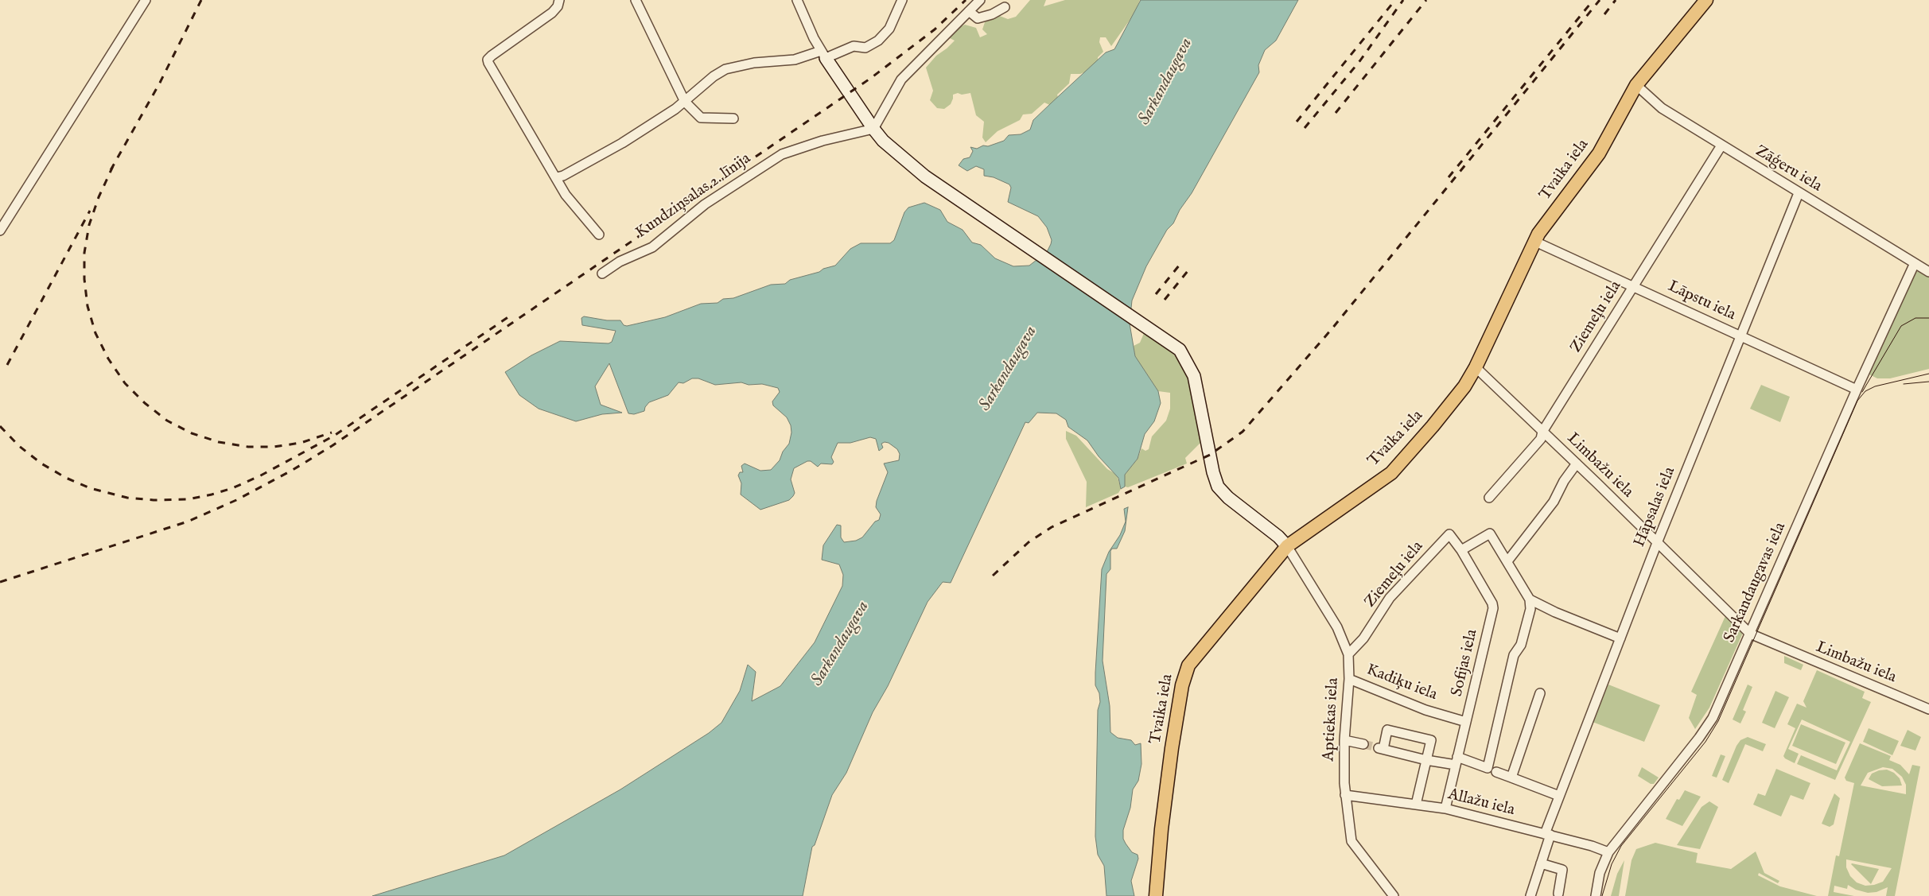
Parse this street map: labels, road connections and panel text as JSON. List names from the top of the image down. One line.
{"streets":{"main road":["Tvaika iela"],"street":["Zāģeru iela","Kundziņsalas 2. līnija","Lāpstu iela","Ziemeļu iela","Limbažu iela","Hāpsalas iela","Sarkandaugavas iela","Sofijas iela","Kadiķu iela","Aptiekas iela","Allažu iela"]},"crossings":[["Zāģeru iela","Tvaika iela"],["Zāģeru iela","Ziemeļu iela"],["Zāģeru iela","Hāpsalas iela"],["Zāģeru iela","Sarkandaugavas iela"],["Tvaika iela","Lāpstu iela"],["Tvaika iela","Limbažu iela"],["Tvaika iela","Aptiekas iela"],["Lāpstu iela","Ziemeļu iela"],["Lāpstu iela","Hāpsalas iela"],["Lāpstu iela","Sarkandaugavas iela"],["Ziemeļu iela","Limbažu iela"],["Ziemeļu iela","Sofijas iela"],["Ziemeļu iela","Aptiekas iela"],["Limbažu iela","Hāpsalas iela"],["Limbažu iela","Sarkandaugavas iela"],["Hāpsalas iela","Allažu iela"],["Sarkandaugavas iela","Allažu iela"],["Sofijas iela","Kadiķu iela"],["Sofijas iela","Allažu iela"],["Kadiķu iela","Aptiekas iela"],["Aptiekas iela","Allažu iela"]],"water":["Sarkandaugava"]}
